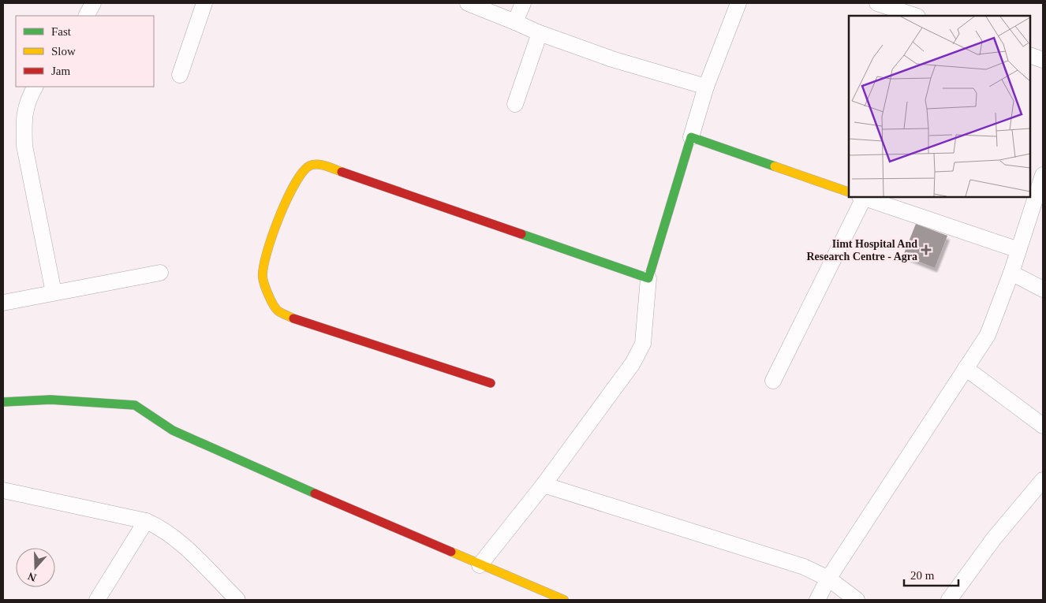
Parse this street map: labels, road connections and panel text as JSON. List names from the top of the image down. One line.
{"places":{"health":["Iimt Hospital And Research Centre - Agra"]},"legend":["Fast","Slow","Jam"],"scale_bar":"20 m","north":"bottom"}
